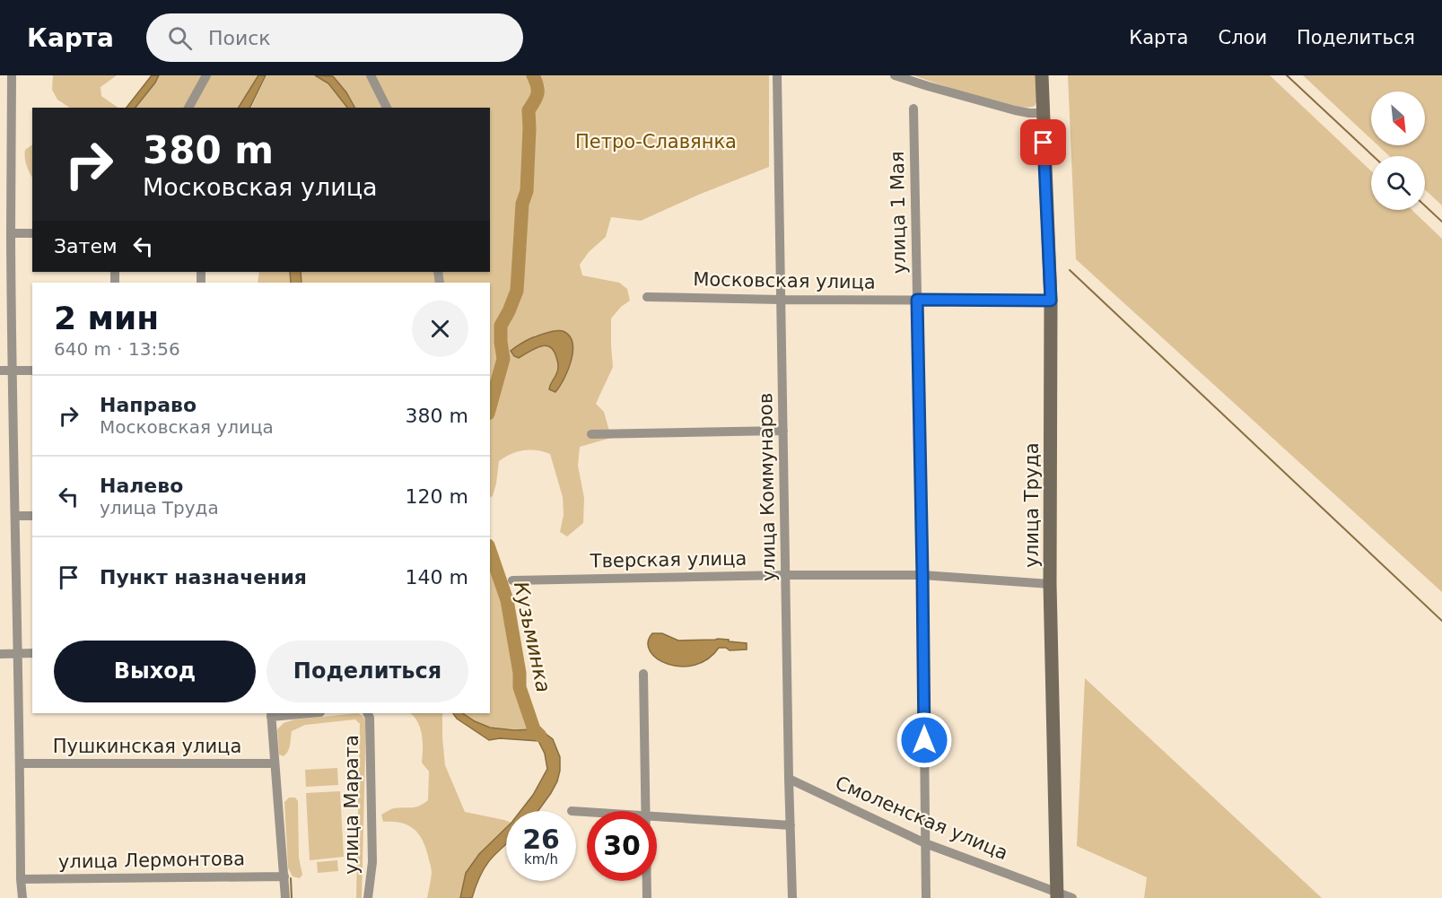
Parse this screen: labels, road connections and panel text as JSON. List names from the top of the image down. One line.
{"streets":{"street":["улица 1 Мая","Московская улица","улица Коммунаров","улица Труда","Тверская улица","Пушкинская улица","улица Марата","Смоленская улица","улица Лермонтова"]},"crossings":[["улица 1 Мая","Московская улица"],["улица 1 Мая","Тверская улица"],["улица 1 Мая","Смоленская улица"],["Московская улица","улица Коммунаров"],["Московская улица","улица Труда"],["улица Коммунаров","Тверская улица"],["улица Коммунаров","Смоленская улица"],["улица Труда","Тверская улица"],["улица Труда","Смоленская улица"]],"water":["Кузьминка"],"parks":["Петро-Славянка"],"north":"bottom right","page":{"header":"Карта","search":"Поиск","nav":["Карта","Слои","Поделиться"],"turn":["380 m","Московская улица"],"then":"Затем","heading":["2 мин","640 m · 13:56"],"list":[{"name":"Направо","note":"Московская улица","value":"380 m"},{"name":"Налево","note":"улица Труда","value":"120 m"},{"name":"Пункт назначения","value":"140 m"}],"buttons":["Выход","Поделиться"],"speed":"26 km/h","limit":"30"}}
